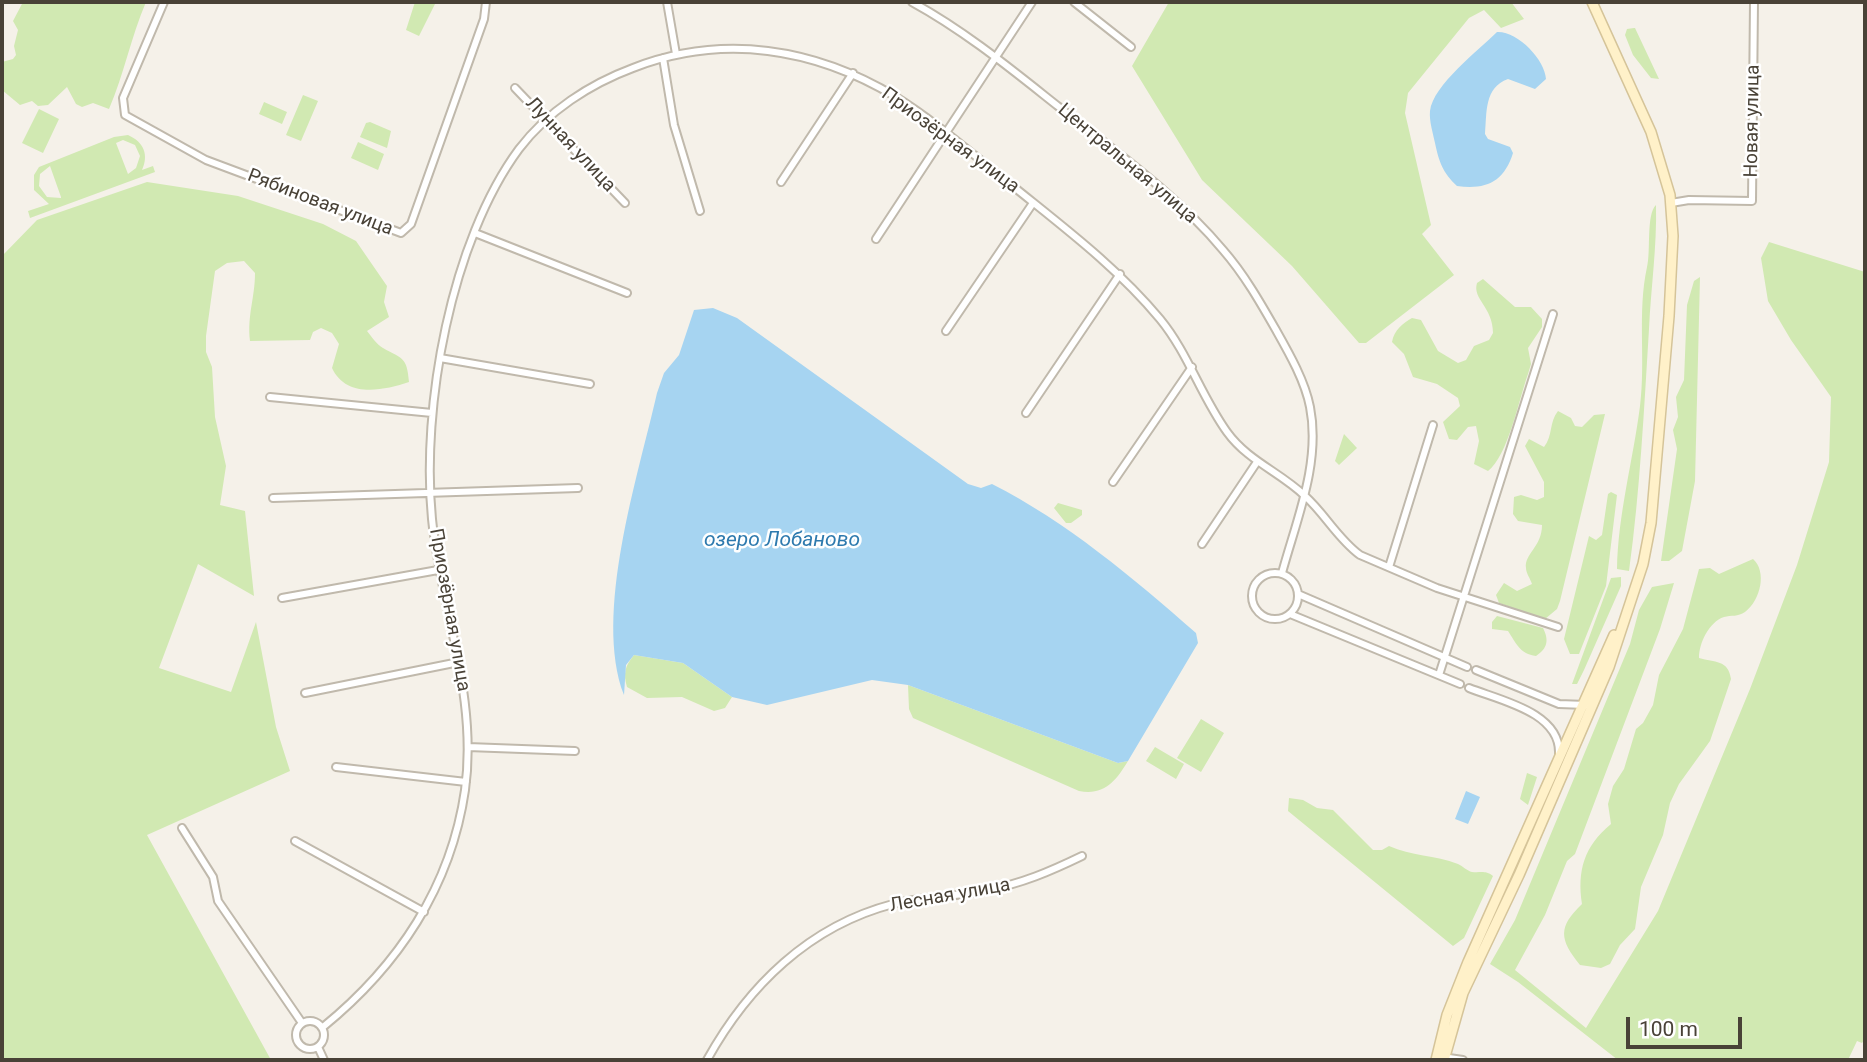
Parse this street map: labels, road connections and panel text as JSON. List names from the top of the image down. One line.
{"streets":{"street":["Новая улица","Приозёрная улица","Лунная улица","Центральная улица","Рябиновая улица","Лесная улица"]},"crossings":[["Приозёрная улица","Лунная улица"],["Приозёрная улица","Центральная улица"]],"water":["озеро Лобаново"],"scale_bar":"100 m"}
